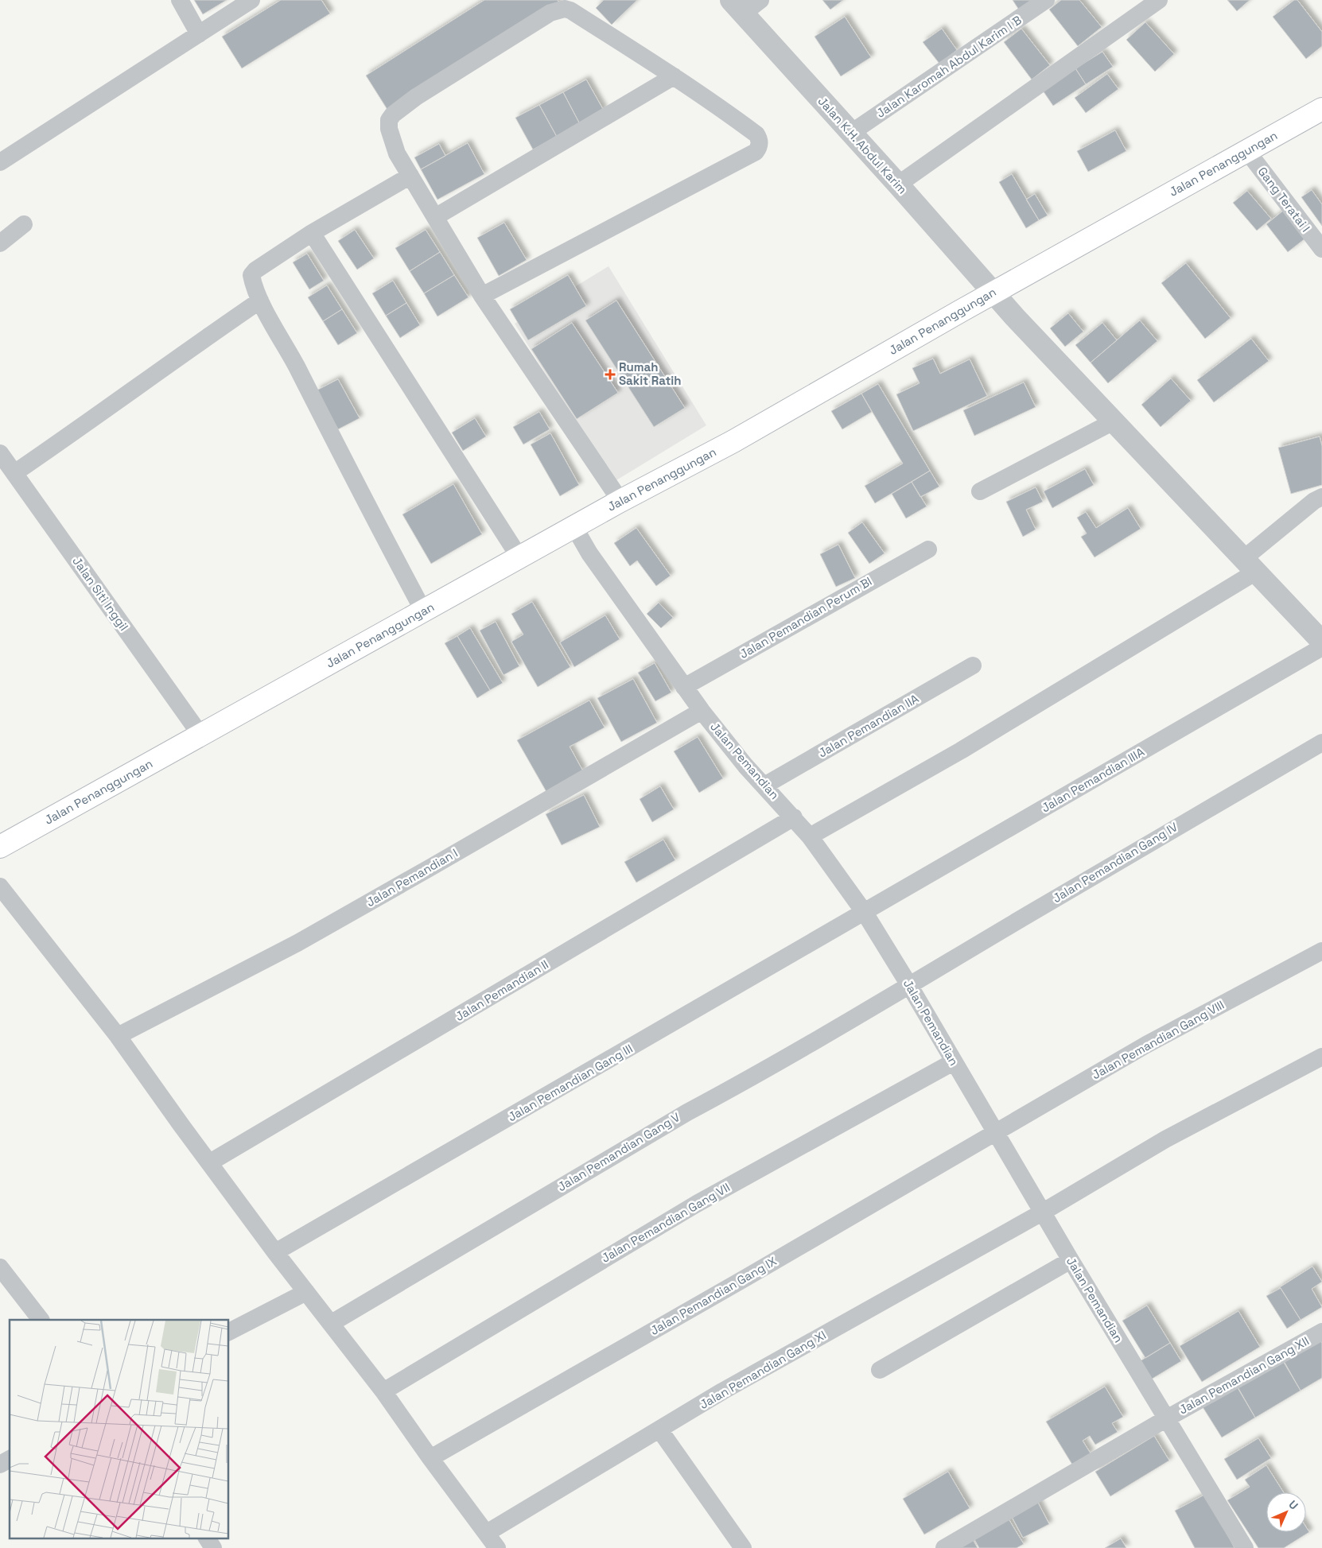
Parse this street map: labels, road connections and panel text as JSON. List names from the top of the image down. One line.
{"streets":{"main road":["Jalan Penanggungan"],"street":["Jalan Karomah Abdul Karim I B","Jalan K.H. Abdul Karim","Gang Teratai I","Jalan Siti Inggil","Jalan Pemandian Perum BI","Jalan Pemandian IIA","Jalan Pemandian","Jalan Pemandian IIIA","Jalan Pemandian Gang IV","Jalan Pemandian I","Jalan Pemandian II","Jalan Pemandian Gang VIII","Jalan Pemandian Gang III","Jalan Pemandian Gang V","Jalan Pemandian Gang VII","Jalan Pemandian Gang IX","Jalan Pemandian Gang XI","Jalan Pemandian Gang XII"]},"crossings":[["Jalan Karomah Abdul Karim I B","Jalan K.H. Abdul Karim"],["Jalan K.H. Abdul Karim","Jalan Penanggungan"],["Jalan Penanggungan","Gang Teratai I"],["Jalan Penanggungan","Jalan Siti Inggil"],["Jalan Penanggungan","Jalan Pemandian"],["Jalan Pemandian Perum BI","Jalan Pemandian"],["Jalan Pemandian IIA","Jalan Pemandian"],["Jalan Pemandian","Jalan Pemandian IIIA"],["Jalan Pemandian","Jalan Pemandian Gang IV"],["Jalan Pemandian","Jalan Pemandian I"],["Jalan Pemandian","Jalan Pemandian II"],["Jalan Pemandian","Jalan Pemandian Gang VIII"],["Jalan Pemandian","Jalan Pemandian Gang III"],["Jalan Pemandian","Jalan Pemandian Gang V"],["Jalan Pemandian","Jalan Pemandian Gang VII"],["Jalan Pemandian","Jalan Pemandian Gang IX"],["Jalan Pemandian","Jalan Pemandian Gang XI"],["Jalan Pemandian","Jalan Pemandian Gang XII"],["Jalan Pemandian IIIA","Jalan Pemandian Gang III"],["Jalan Pemandian Gang IV","Jalan Pemandian Gang V"],["Jalan Pemandian Gang VIII","Jalan Pemandian Gang IX"]],"places":{"health":["Rumah Sakit Ratih"]},"north":"top right"}
